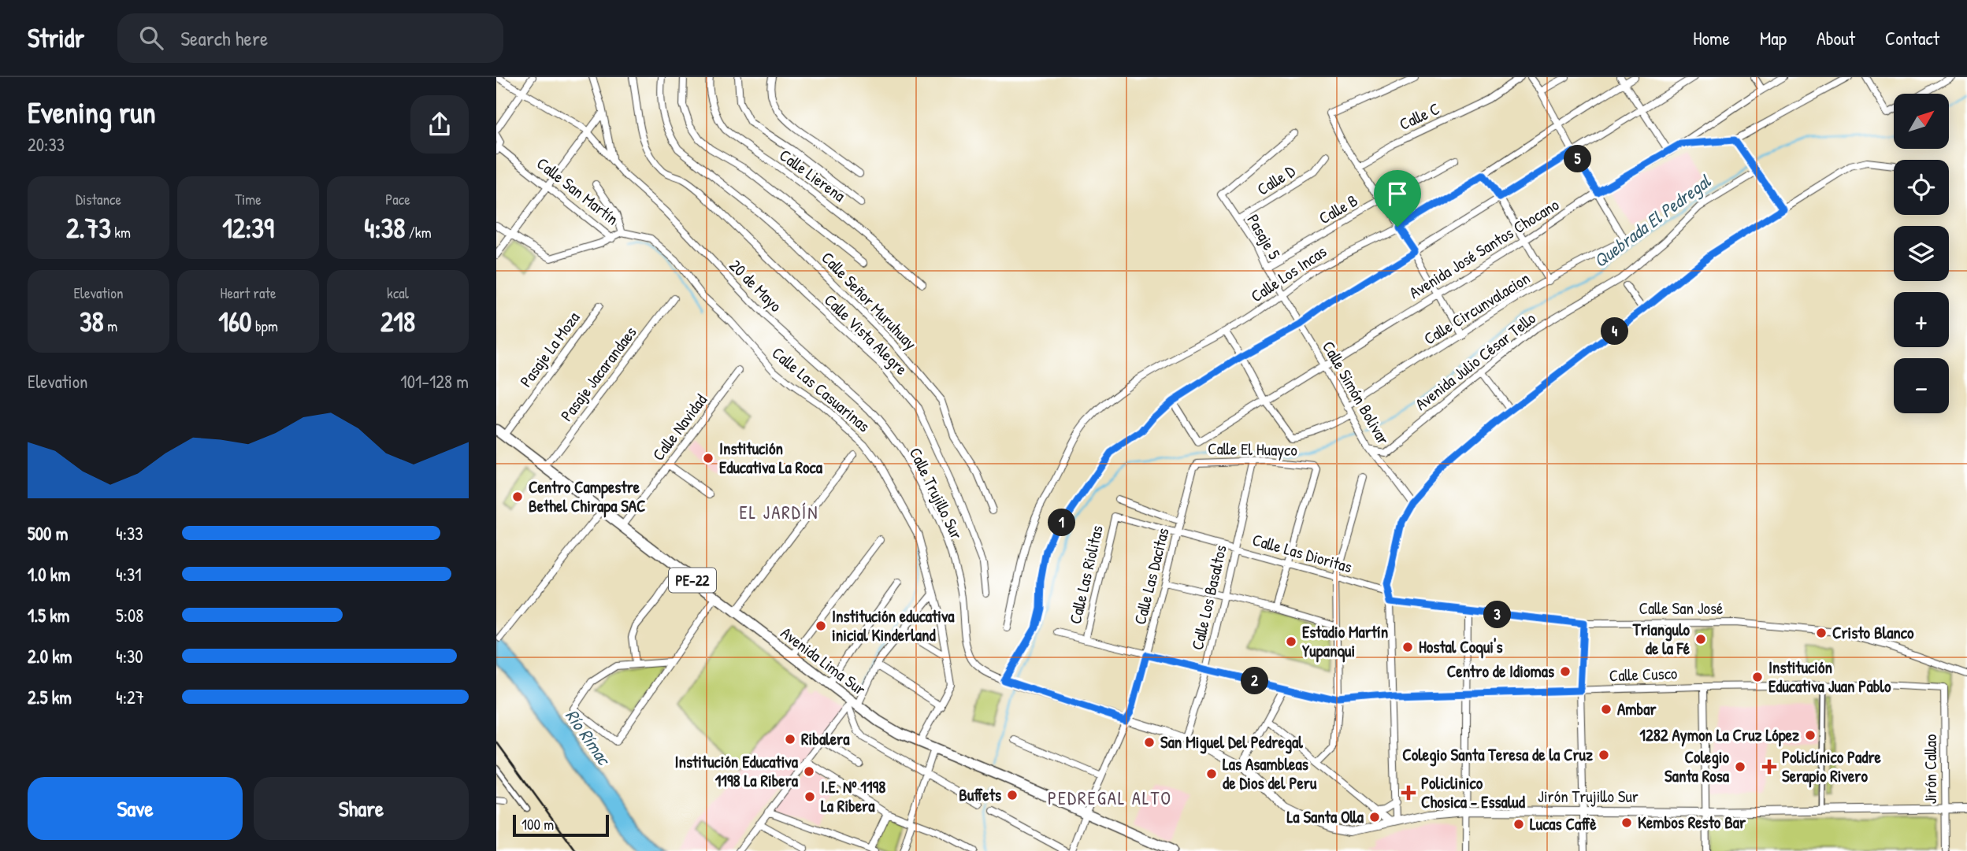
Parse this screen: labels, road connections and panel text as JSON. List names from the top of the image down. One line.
{"streets":{"highway":["PE-22","Avenida Lima Sur"],"street":["Calle C","Calle Lierena","Calle D","Calle San Martín","Calle B","Pasaje 5","Avenida José Santos Chocano","Calle Los Incas","20 de Mayo","Calle Señor Muruhuay","Calle Circunvalacion","Calle Vista Alegre","Pasaje La Moza","Avenida Julio César Tello","Pasaje Jacarandaes","Calle Las Casuarinas","Calle Simón Bolivar","Calle Navidad","Calle El Huayco","Calle Trujillo Sur","Calle Las Dioritas","Calle Las Riolitas","Calle Las Dacitas","Calle Los Basaltos","Calle San José","Calle Cusco","Jirón Callao","Jirón Trujillo Sur"]},"crossings":[["Calle D","Pasaje 5"],["Calle San Martín","Calle Las Casuarinas"],["Calle B","Pasaje 5"],["Pasaje 5","Calle Los Incas"],["Pasaje 5","Calle Simón Bolivar"],["Avenida José Santos Chocano","Calle Circunvalacion"],["Avenida José Santos Chocano","Calle Simón Bolivar"],["Calle Los Incas","Calle Simón Bolivar"],["20 de Mayo","Calle Trujillo Sur"],["Calle Circunvalacion","Calle Simón Bolivar"],["Pasaje La Moza","Avenida Lima Sur"],["Avenida Julio César Tello","Calle Simón Bolivar"],["Pasaje Jacarandaes","Avenida Lima Sur"],["Calle Las Casuarinas","Avenida Lima Sur"],["Calle Navidad","Avenida Lima Sur"],["Calle El Huayco","Calle Las Dioritas"],["Calle El Huayco","Calle Las Dacitas"],["Calle El Huayco","Calle Los Basaltos"],["Calle Trujillo Sur","Jirón Trujillo Sur"],["Calle Las Dioritas","Calle Las Riolitas"],["Calle Las Dioritas","Calle Las Dacitas"],["Calle Las Dioritas","Calle Los Basaltos"],["Calle Las Riolitas","Calle Cusco"],["Calle Las Dacitas","Avenida Lima Sur"],["Calle Las Dacitas","Calle Cusco"],["Calle Las Dacitas","Jirón Trujillo Sur"],["Calle Los Basaltos","Calle Cusco"],["Calle Los Basaltos","Jirón Trujillo Sur"],["Calle Cusco","Jirón Callao"],["Jirón Callao","Jirón Trujillo Sur"]],"districts":["EL JARDÍN","PEDREGAL ALTO"],"water":["Quebrada El Pedregal","Río Rímac"],"places":{"other":["Institución Educativa La Roca","Centro Campestre Bethel Chirapa SAC","Institución educativa inicial Kinderland","Cristo Blanco","Triangulo de la Fé","Estadio Martín Yupanqui","Hostal Coqui's","Centro de Idiomas","Institución Educativa Juan Pablo","Ambar","1282 Aymon La Cruz López","Ribalera","San Miguel Del Pedregal","Colegio Santa Teresa de la Cruz","Colegio Santa Rosa","Institución Educativa 1198 La Ribera","Las Asambleas de Dios del Peru","Buffets","I.E. Nº 1198 La Ribera","La Santa Olla","Kembos Resto Bar","Lucas Caffè"],"health":["Policlínico Padre Serapio Rivero","Policlinico Chosica - Essalud"]},"scale_bar":"100 m","north":"top right","page":{"header":"Stridr","search":"Search here","nav":["Home","Map","About","Contact"],"heading":["Evening run","20:33"],"map_buttons":["+","−"],"pins":["5","4","1","3","2"],"stats":[["Distance","2.73 km"],["Time","12:39"],["Pace","4:38 /km"],["Elevation","38 m"],["Heart rate","160 bpm"],["kcal","218"]],"chart":["Elevation","101–128 m"],"list":[{"name":"500 m","note":"4:33"},{"name":"1.0 km","note":"4:31"},{"name":"1.5 km","note":"5:08"},{"name":"2.0 km","note":"4:30"},{"name":"2.5 km","note":"4:27"}],"buttons":["Save","Share"],"scale":"100 m"}}
